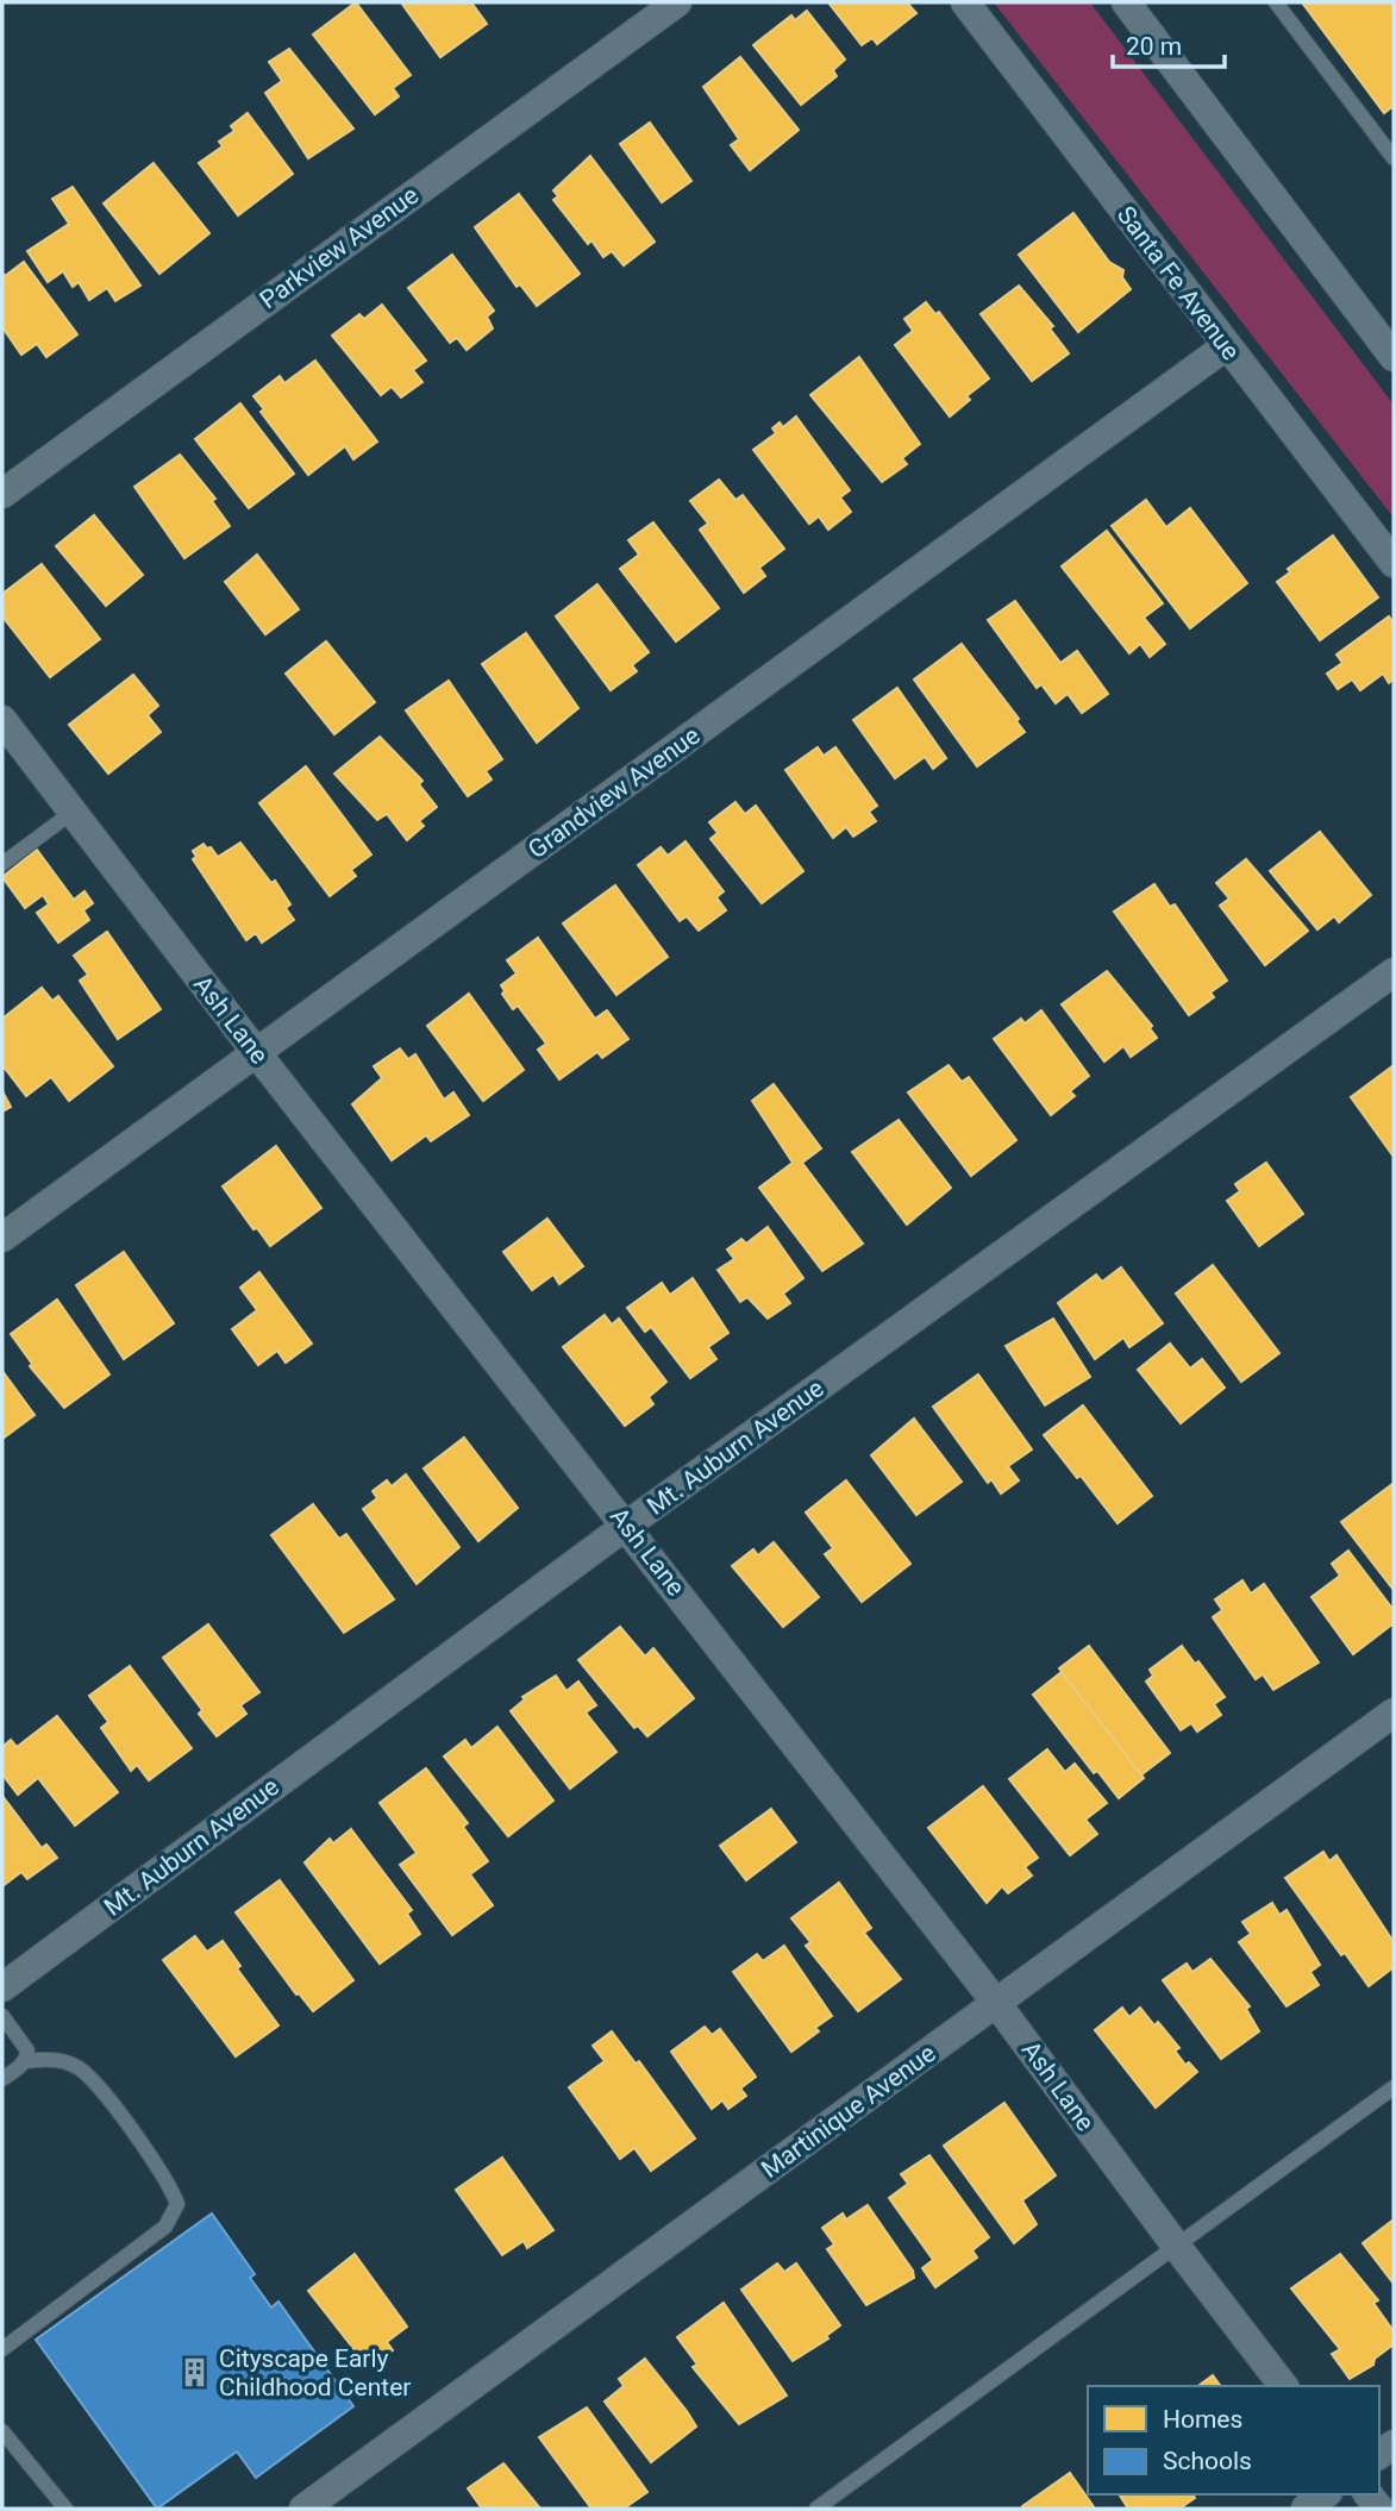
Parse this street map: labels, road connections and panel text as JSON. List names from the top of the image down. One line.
{"streets":{"street":["Parkview Avenue","Santa Fe Avenue","Grandview Avenue","Ash Lane","Mt. Auburn Avenue","Martinique Avenue"]},"crossings":[["Santa Fe Avenue","Grandview Avenue"],["Grandview Avenue","Ash Lane"],["Ash Lane","Mt. Auburn Avenue"],["Ash Lane","Martinique Avenue"]],"places":{"building":["Cityscape Early Childhood Center"]},"legend":["Homes","Schools"],"scale_bar":"20 m"}
